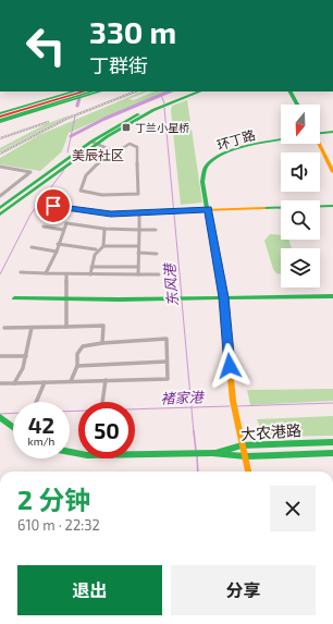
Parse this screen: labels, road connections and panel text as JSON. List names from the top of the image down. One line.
{"streets":{"main road":["环丁路","大农港路"]},"crossings":[["环丁路","大农港路"]],"districts":["美辰社区"],"water":["东风港","褚家港"],"places":{"transit":["丁兰小星桥"]},"north":"bottom","page":{"turn":["330 m","丁群街"],"speed":"42 km/h","limit":"50","heading":["2 分钟","610 m · 22:32"],"buttons":["退出","分享"]}}
